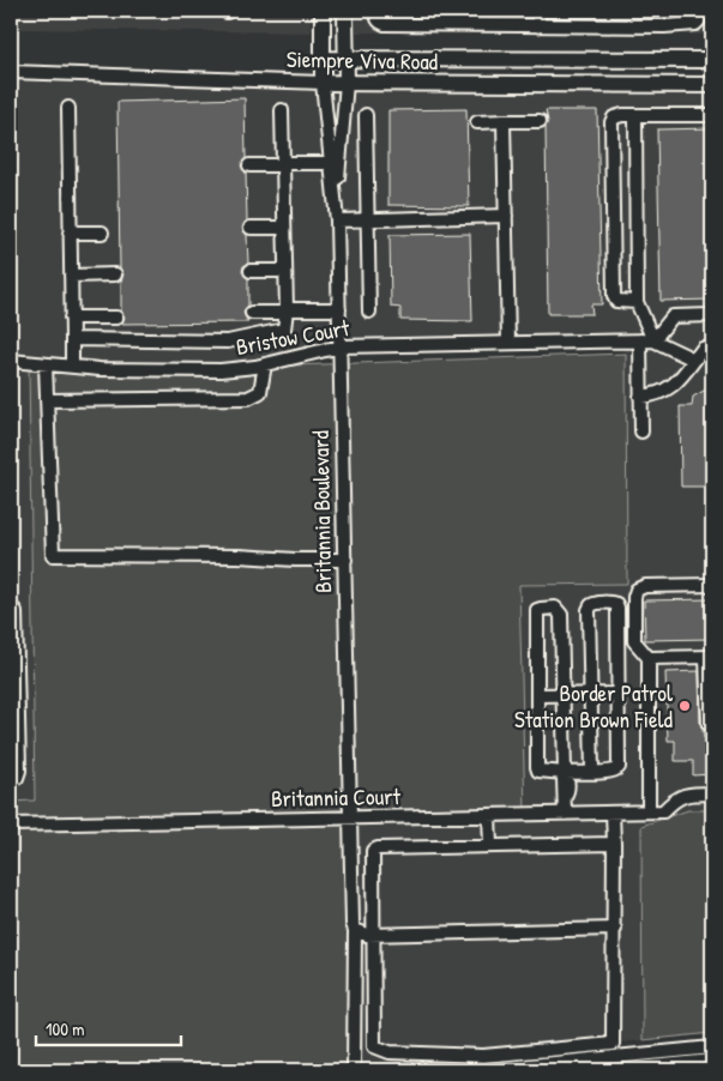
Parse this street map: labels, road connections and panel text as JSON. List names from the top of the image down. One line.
{"streets":{"main road":["Siempre Viva Road","Britannia Boulevard"],"street":["Bristow Court","Britannia Court"]},"crossings":[["Siempre Viva Road","Britannia Boulevard"],["Bristow Court","Britannia Boulevard"],["Britannia Boulevard","Britannia Court"]],"places":["Border Patrol Station Brown Field"],"scale_bar":"100 m"}
